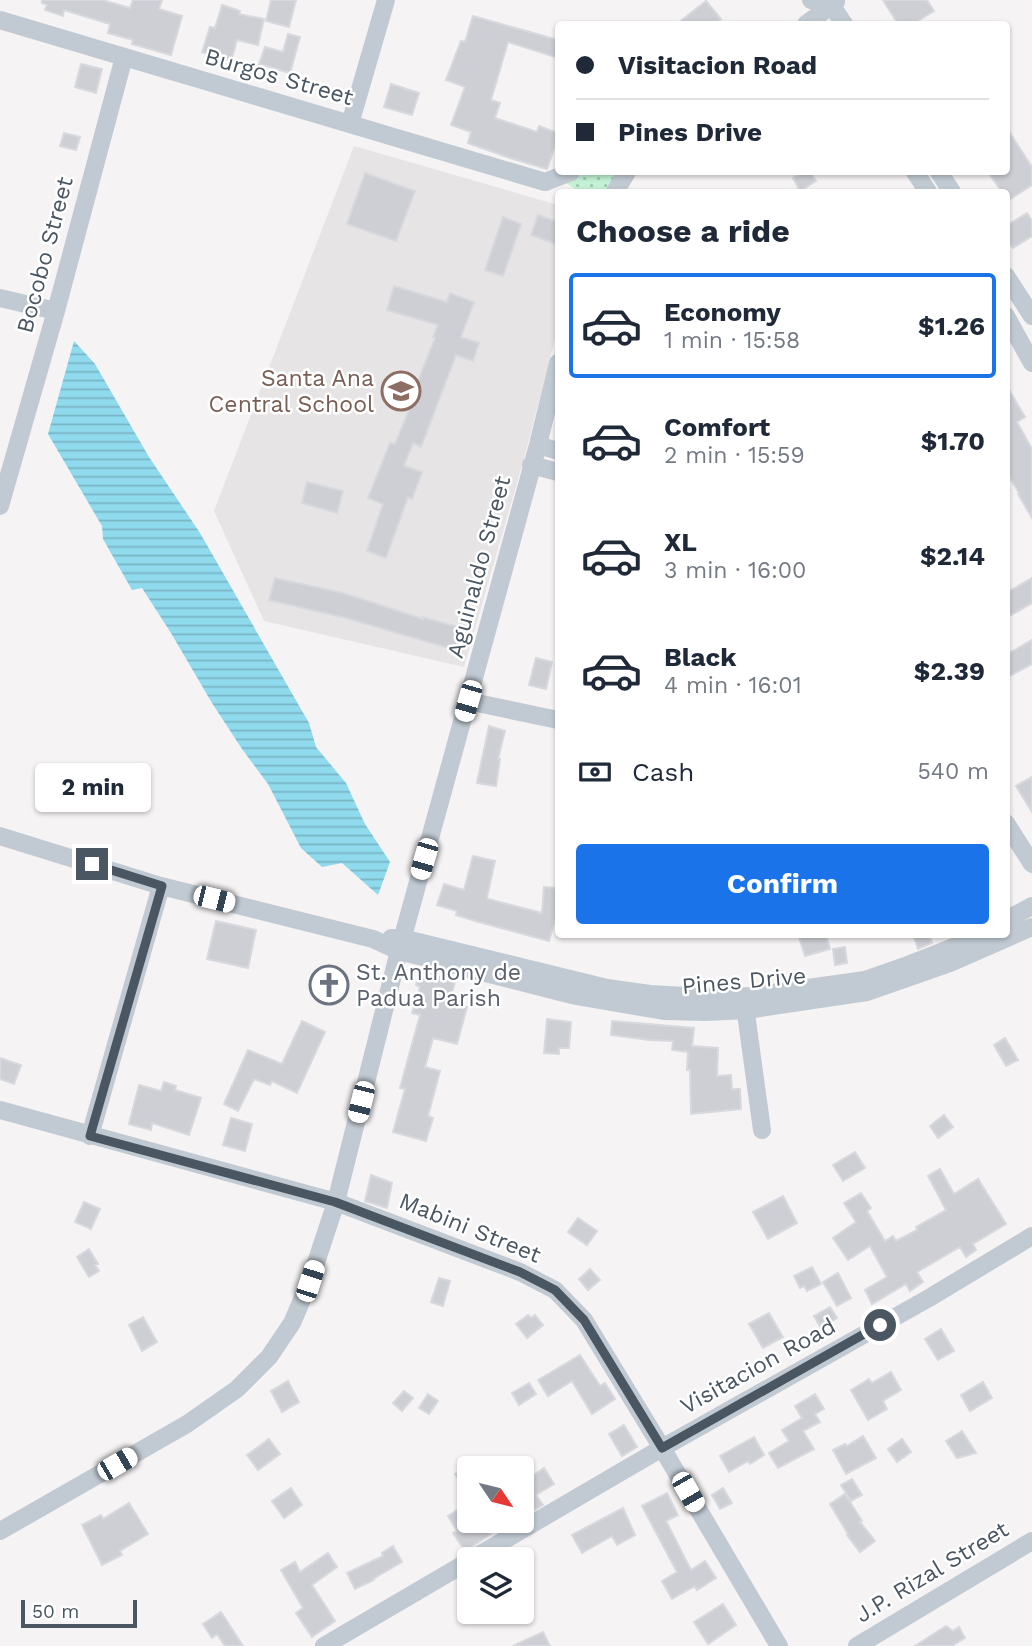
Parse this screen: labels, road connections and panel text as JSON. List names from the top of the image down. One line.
{"streets":{"street":["Burgos Street","Bocobo Street","Aguinaldo Street","Pines Drive","Mabini Street","Visitacion Road","J.P. Rizal Street"]},"crossings":[["Burgos Street","Bocobo Street"],["Aguinaldo Street","Pines Drive"],["Aguinaldo Street","Mabini Street"],["Mabini Street","Visitacion Road"]],"places":{"school or university":["Santa Ana Central School"],"church":["St. Anthony de Padua Parish"]},"scale_bar":"50 m","north":"bottom right","page":{"banner":["Visitacion Road","Pines Drive"],"heading":"Choose a ride","list":[{"name":"Economy","note":"1 min · 15:58","value":"$1.26"},{"name":"Comfort","note":"2 min · 15:59","value":"$1.70"},{"name":"XL","note":"3 min · 16:00","value":"$2.14"},{"name":"Black","note":"4 min · 16:01","value":"$2.39"}],"pay":["Cash","540 m"],"bubble":"2 min","buttons":"Confirm","scale":"50 m"}}
